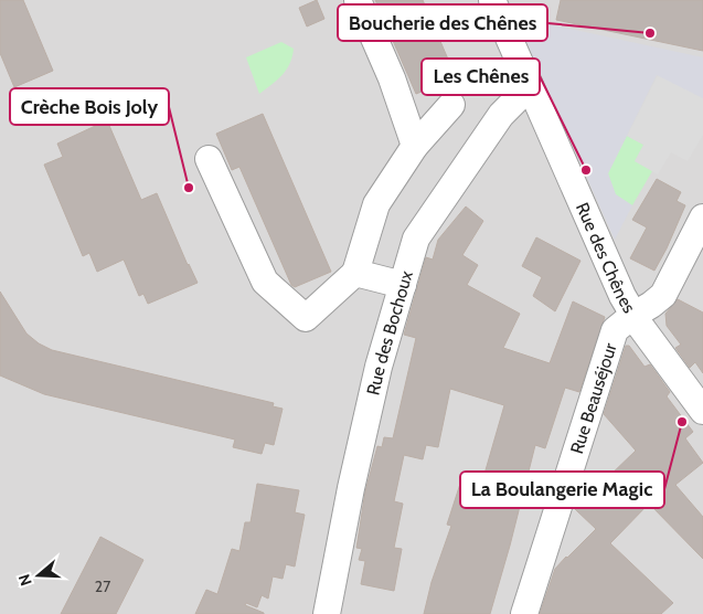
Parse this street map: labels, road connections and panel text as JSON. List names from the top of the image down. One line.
{"streets":{"street":["Rue des Chênes","Rue des Bochoux","Rue Beauséjour"]},"crossings":[["Rue des Chênes","Rue des Bochoux"],["Rue des Chênes","Rue Beauséjour"]],"places":["Boucherie des Chênes","Les Chênes","Crèche Bois Joly","La Boulangerie Magic"],"house_numbers":["27"],"north":"left"}
